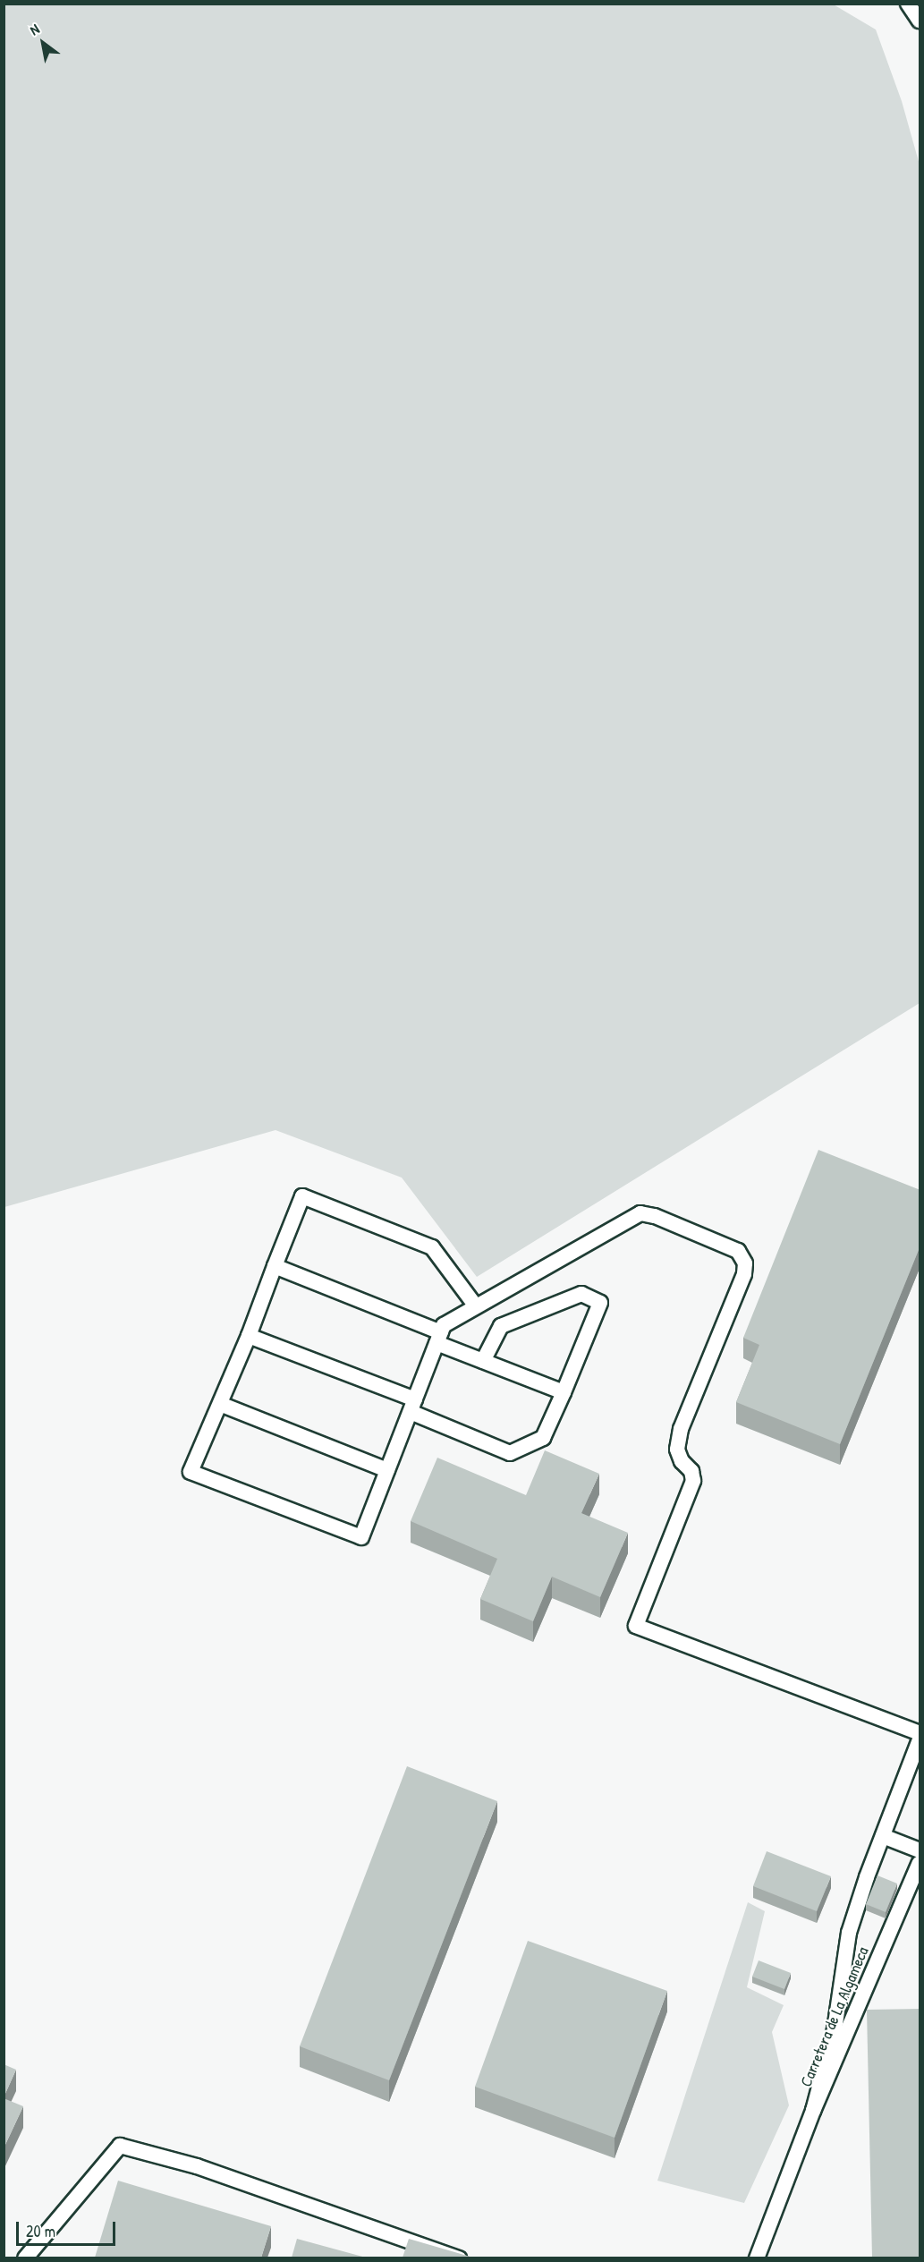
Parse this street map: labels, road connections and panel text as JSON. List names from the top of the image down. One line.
{"streets":{"lane":["Carretera de La Algameca"]},"scale_bar":"20 m","north":"top left"}
